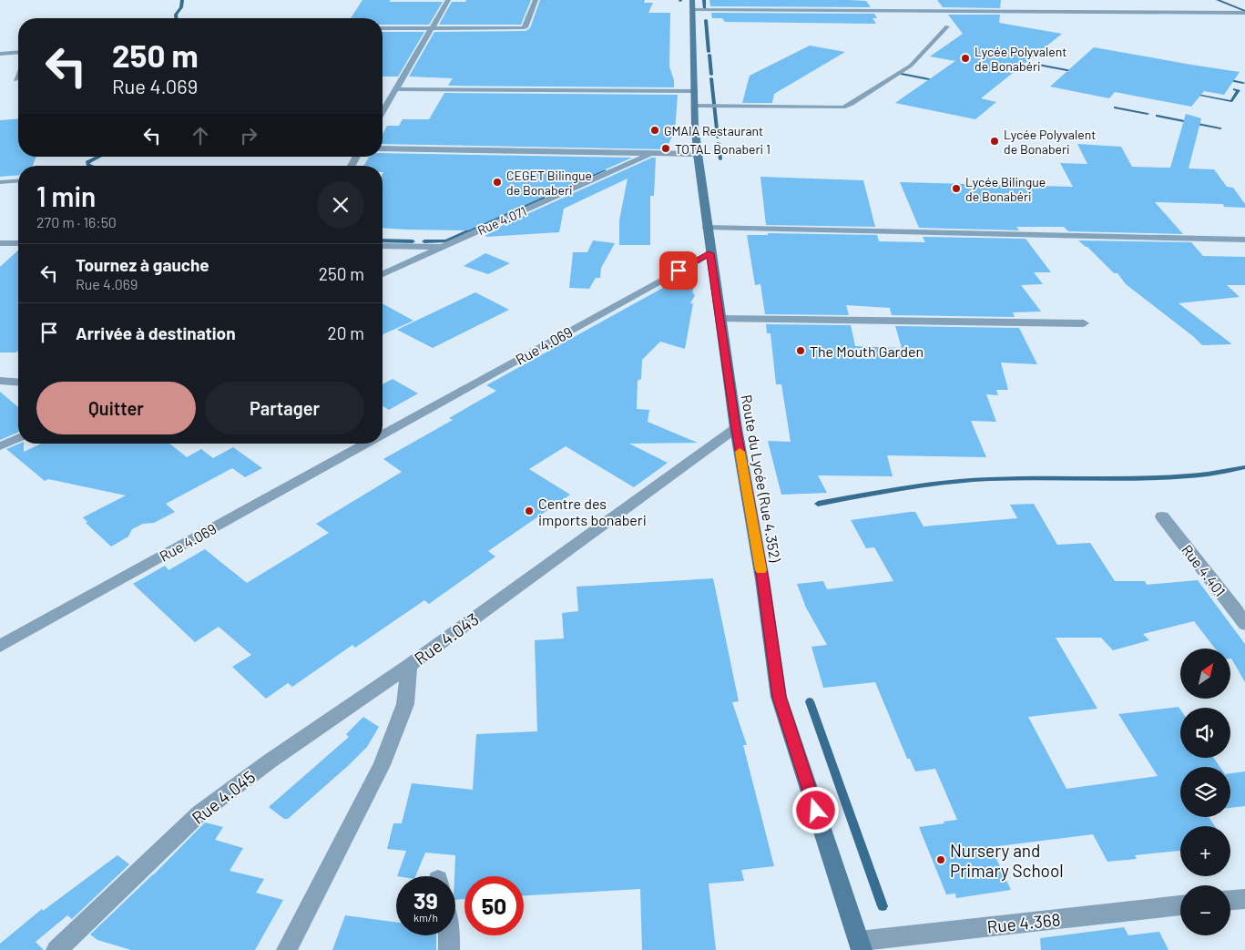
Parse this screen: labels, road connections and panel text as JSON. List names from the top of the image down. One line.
{"streets":{"main road":["Route du Lycée (Rue 4.352)"],"street":["Rue 4.071","Rue 4.069","Rue 4.401","Rue 4.043","Rue 4.045","Rue 4.368"]},"crossings":[["Rue 4.069","Route du Lycée (Rue 4.352)"],["Route du Lycée (Rue 4.352)","Rue 4.043"],["Route du Lycée (Rue 4.352)","Rue 4.368"],["Rue 4.043","Rue 4.045"]],"places":["Lycée Polyvalent de Bonabéri","GMAIA Restaurant","Lycée Polyvalent de Bonaberi","TOTAL Bonaberi 1","CEGET Bilingue de Bonaberi","Lycée Bilingue de Bonabéri","The Mouth Garden","Centre des imports bonaberi","Nursery and Primary School"],"north":"top right","page":{"turn":["250 m","Rue 4.069"],"heading":["1 min","270 m · 16:50"],"list":[{"name":"Tournez à gauche","note":"Rue 4.069","value":"250 m"},{"name":"Arrivée à destination","value":"20 m"}],"buttons":["Quitter","Partager"],"map_buttons":["+","−"],"speed":"39 km/h","limit":"50"}}
